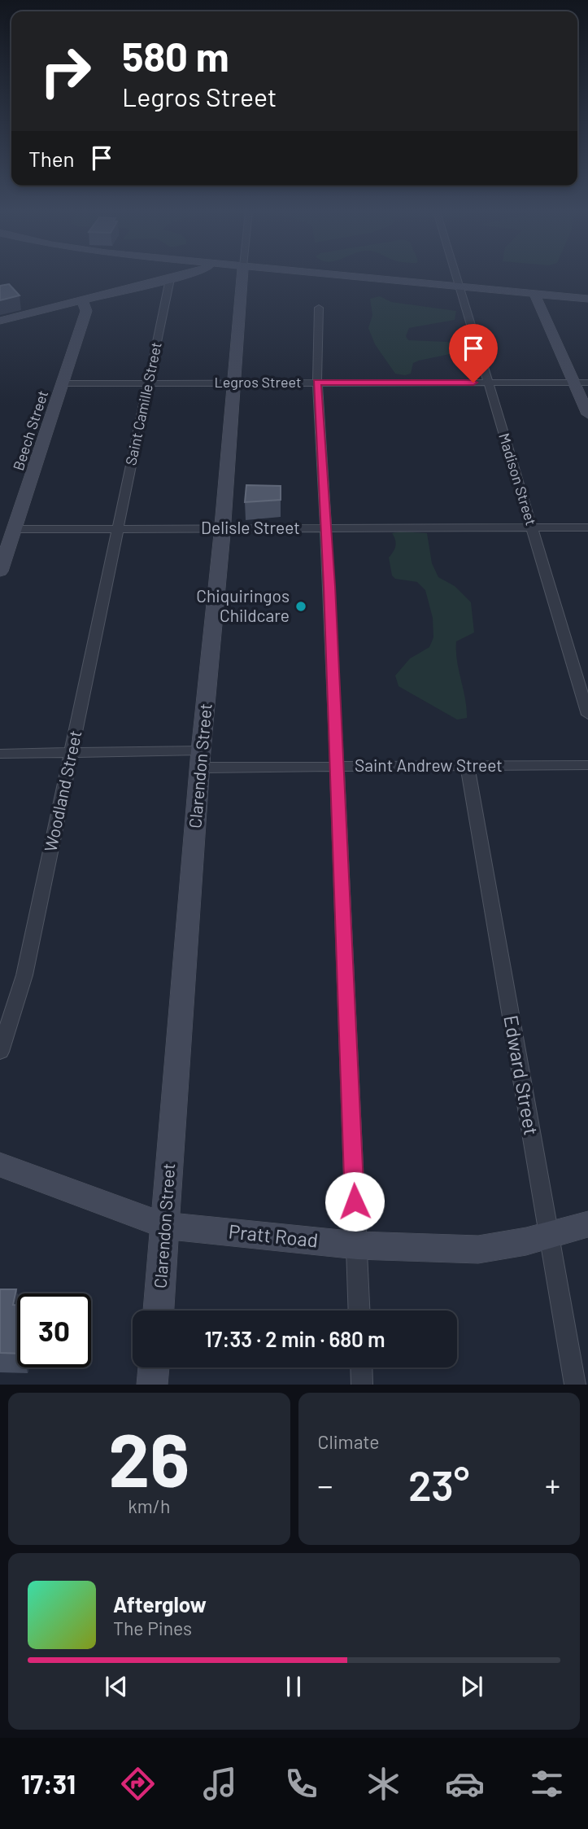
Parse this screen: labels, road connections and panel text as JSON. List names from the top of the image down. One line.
{"streets":{"street":["Legros Street","Saint Camille Street","Beech Street","Madison Street","Delisle Street","Clarendon Street","Saint Andrew Street","Woodland Street","Edward Street","Pratt Road"]},"crossings":[["Legros Street","Saint Camille Street"],["Legros Street","Beech Street"],["Legros Street","Madison Street"],["Legros Street","Clarendon Street"],["Saint Camille Street","Delisle Street"],["Saint Camille Street","Woodland Street"],["Beech Street","Delisle Street"],["Madison Street","Delisle Street"],["Delisle Street","Clarendon Street"],["Delisle Street","Woodland Street"],["Clarendon Street","Saint Andrew Street"],["Clarendon Street","Pratt Road"],["Saint Andrew Street","Woodland Street"],["Saint Andrew Street","Edward Street"],["Edward Street","Pratt Road"]],"places":["Chiquiringos Childcare"],"page":{"turn":["580 m","Legros Street"],"then":"Then","limit":"30","trip":"17:33 · 2 min · 680 m","tile":[["26","km/h"],"Climate"],"heat":["−","23°","+"],"song":["Afterglow","The Pines"],"tabs":"17:31"}}
